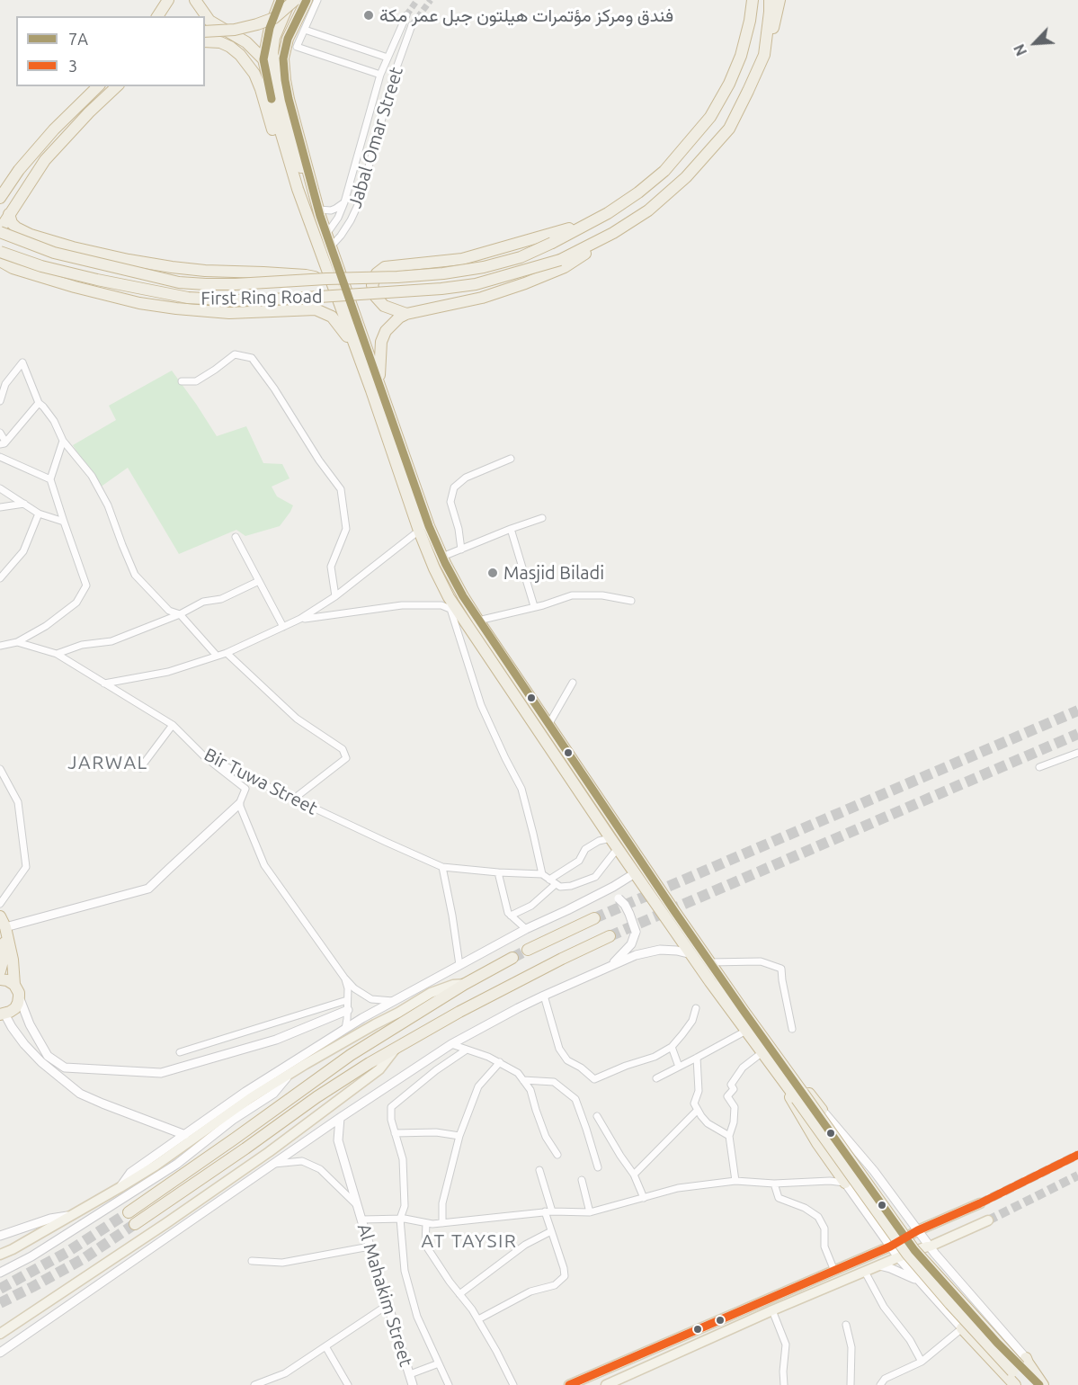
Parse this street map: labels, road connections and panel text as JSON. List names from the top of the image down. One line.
{"streets":{"highway":["First Ring Road"],"street":["Jabal Omar Street","Bir Tuwa Street","Al Mahakim Street"]},"districts":["JARWAL","AT TAYSIR"],"places":["فندق ومركز مؤتمرات هيلتون جبل عمر مكة","Masjid Biladi"],"lines":["transit line 7A","transit line 3"],"legend":["7A","3"],"north":"bottom left"}
